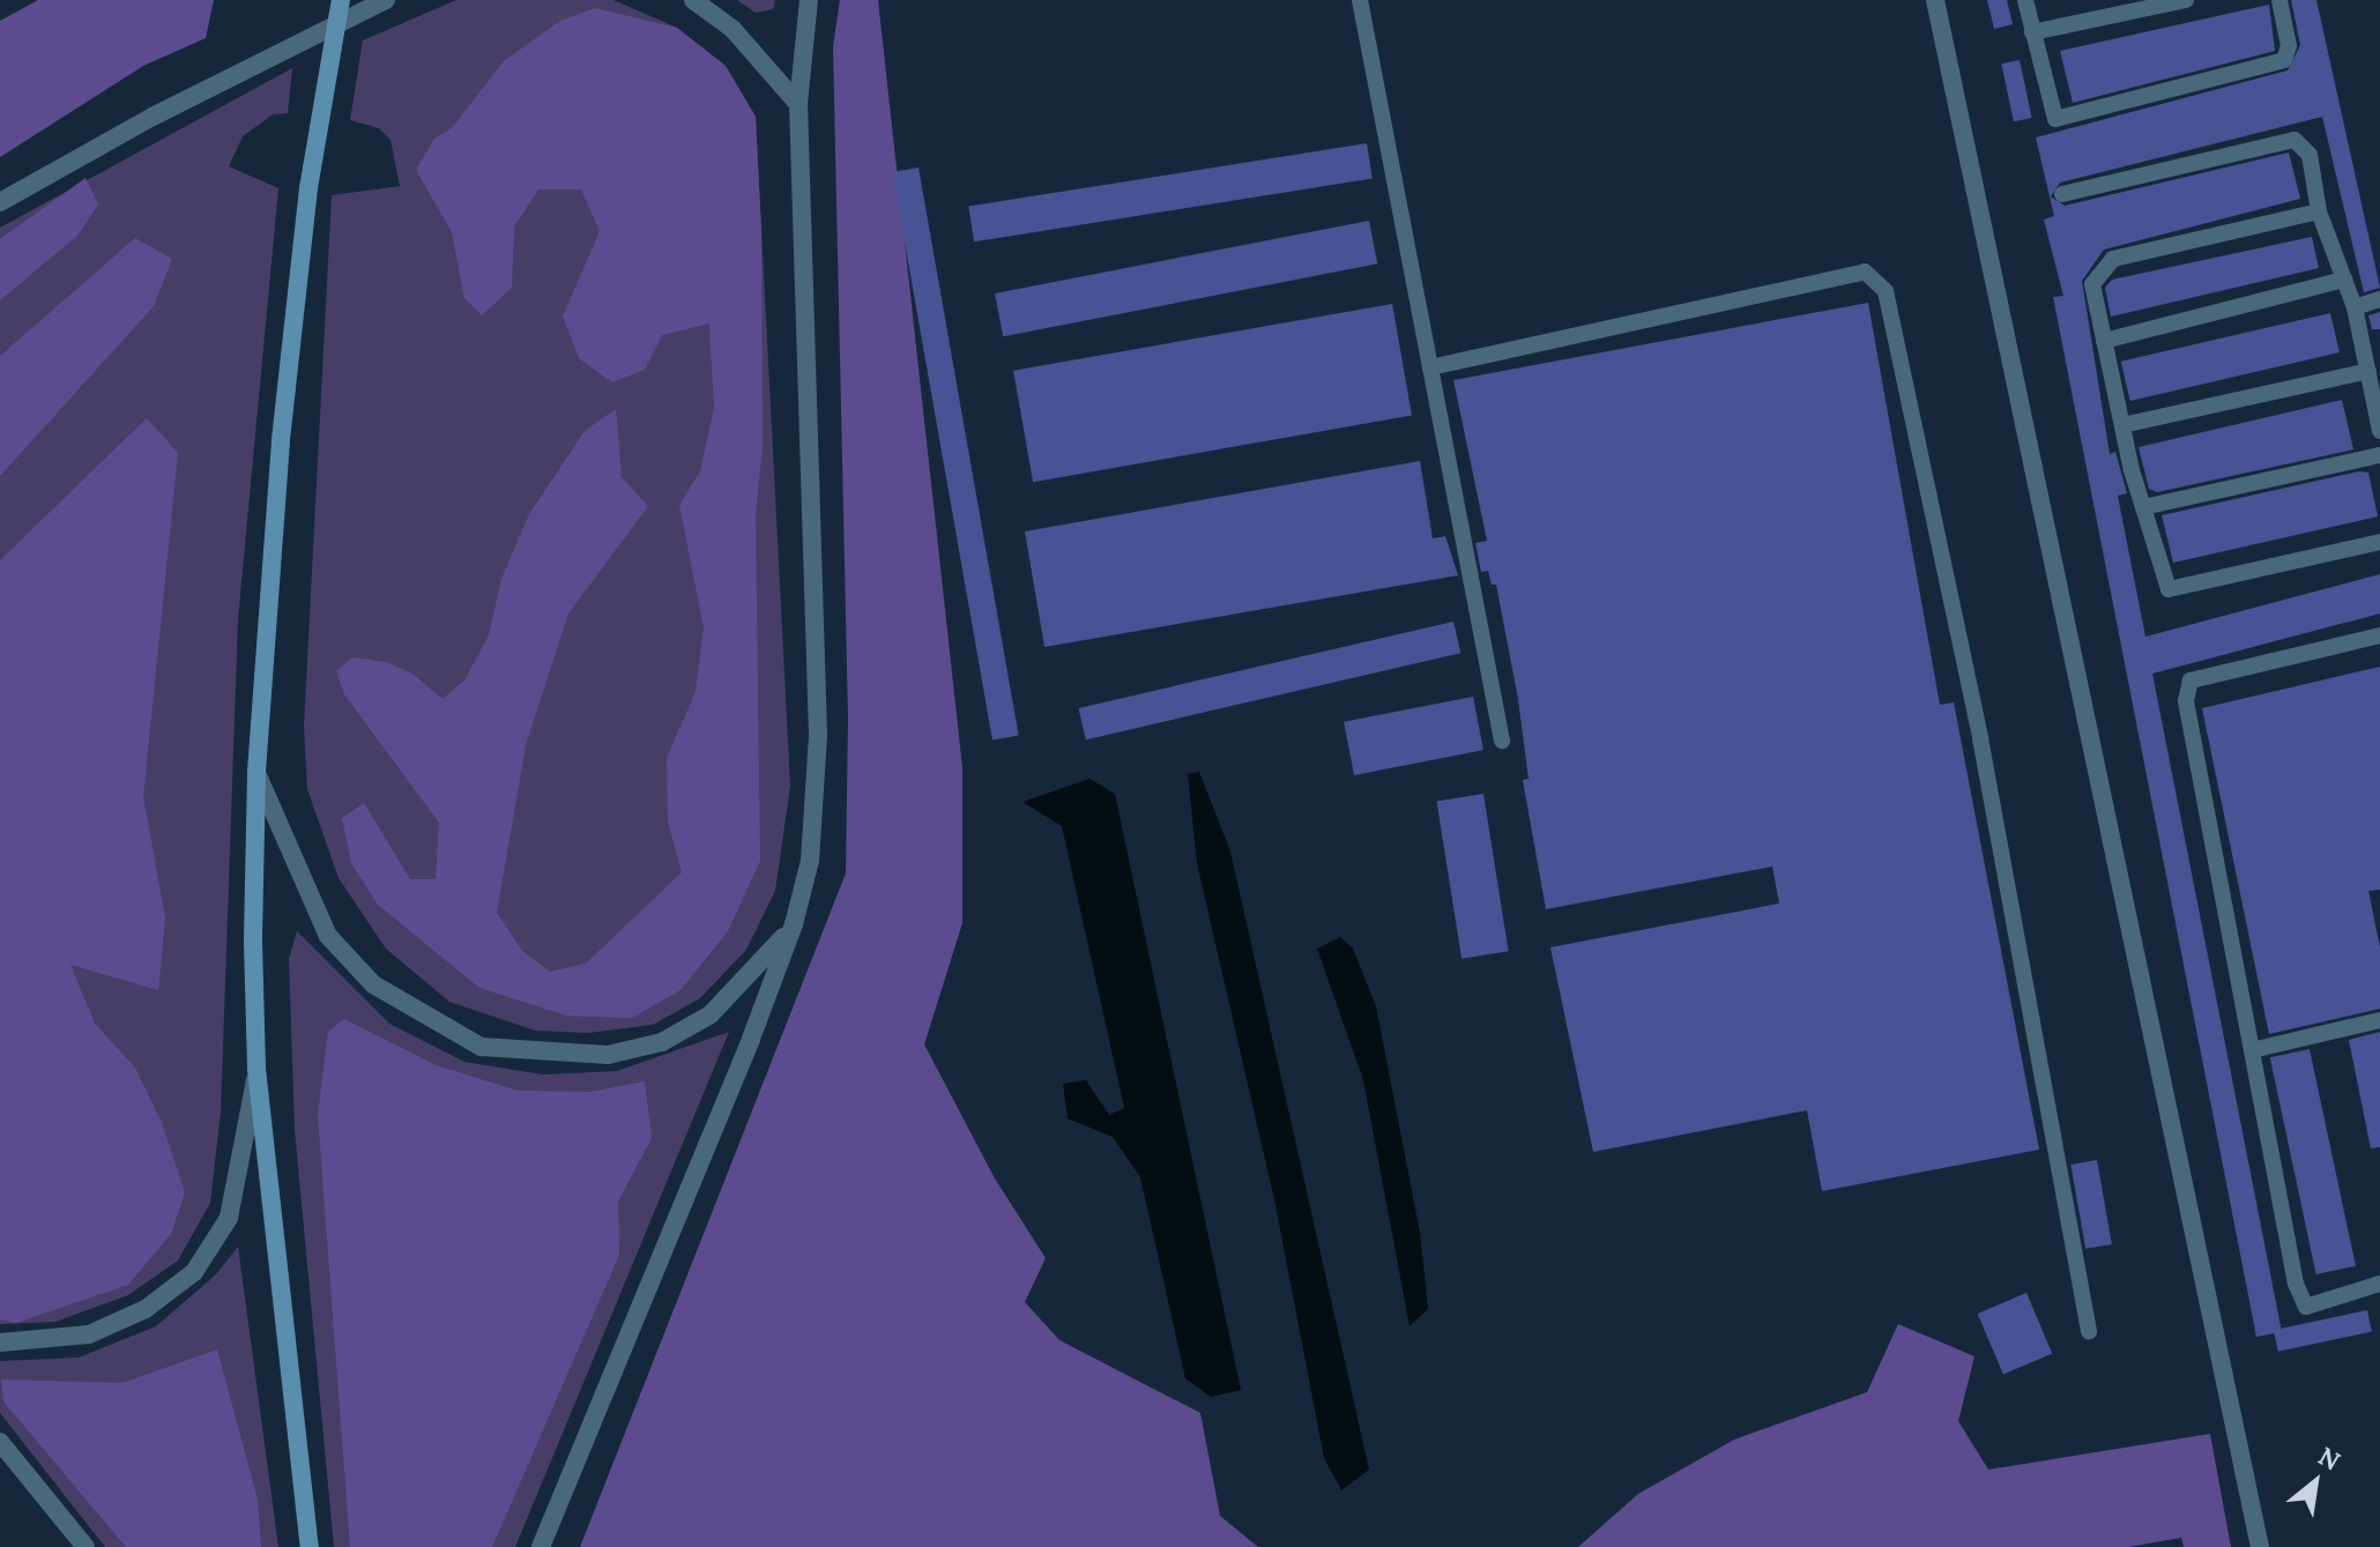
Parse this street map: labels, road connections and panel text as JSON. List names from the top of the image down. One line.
{"north":"top right"}
